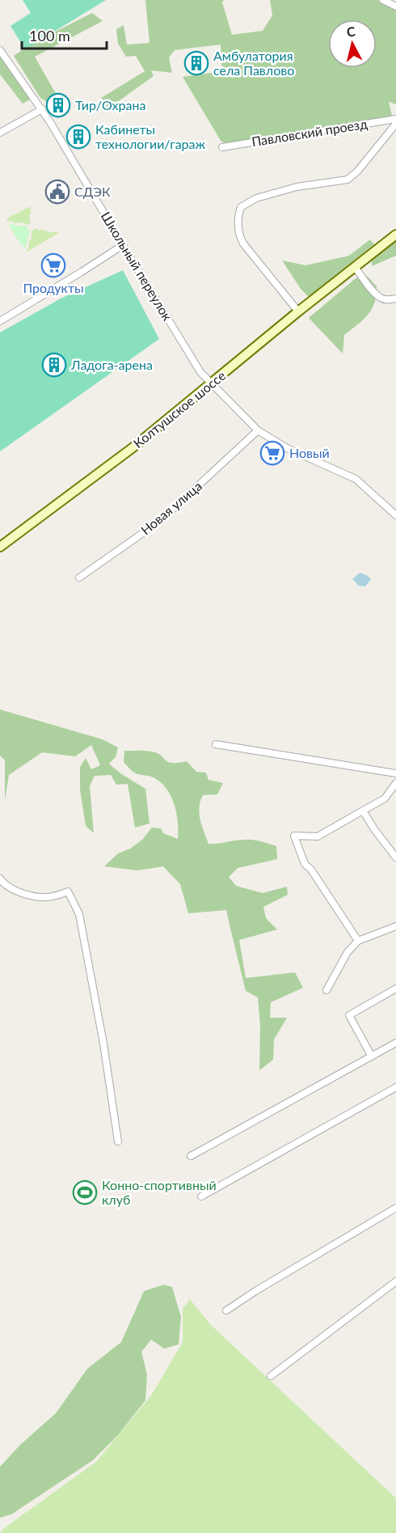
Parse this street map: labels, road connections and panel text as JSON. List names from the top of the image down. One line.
{"streets":{"main road":["Колтушское шоссе"],"street":["Павловский проезд","Школьный переулок","Новая улица"]},"crossings":[["Школьный переулок","Колтушское шоссе"],["Школьный переулок","Новая улица"]],"places":{"building":["Амбулатория села Павлово","Тир/Охрана","Кабинеты технологии/гараж","Ладога-арена"],"public building":["СДЭК"],"supermarket":["Продукты","Новый"],"sports":["Конно-спортивный клуб"]},"scale_bar":"100 m","north":"top"}
